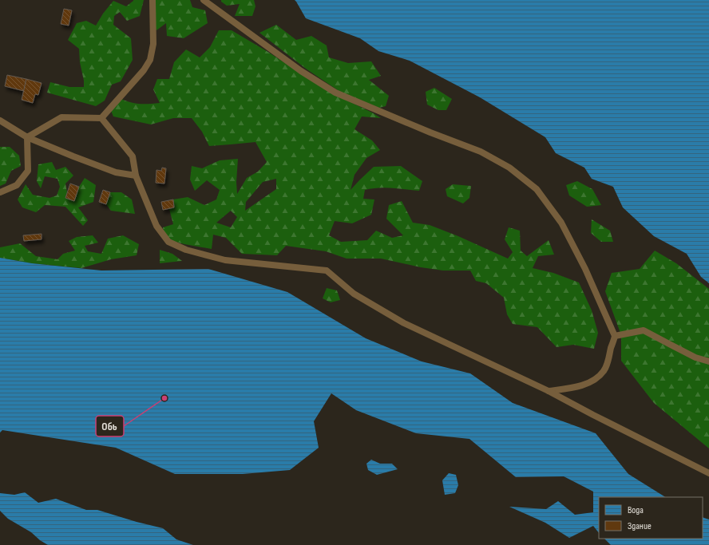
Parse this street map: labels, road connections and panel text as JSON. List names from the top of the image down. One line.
{"places":["Обь"],"legend":["Вода","Здание"]}
